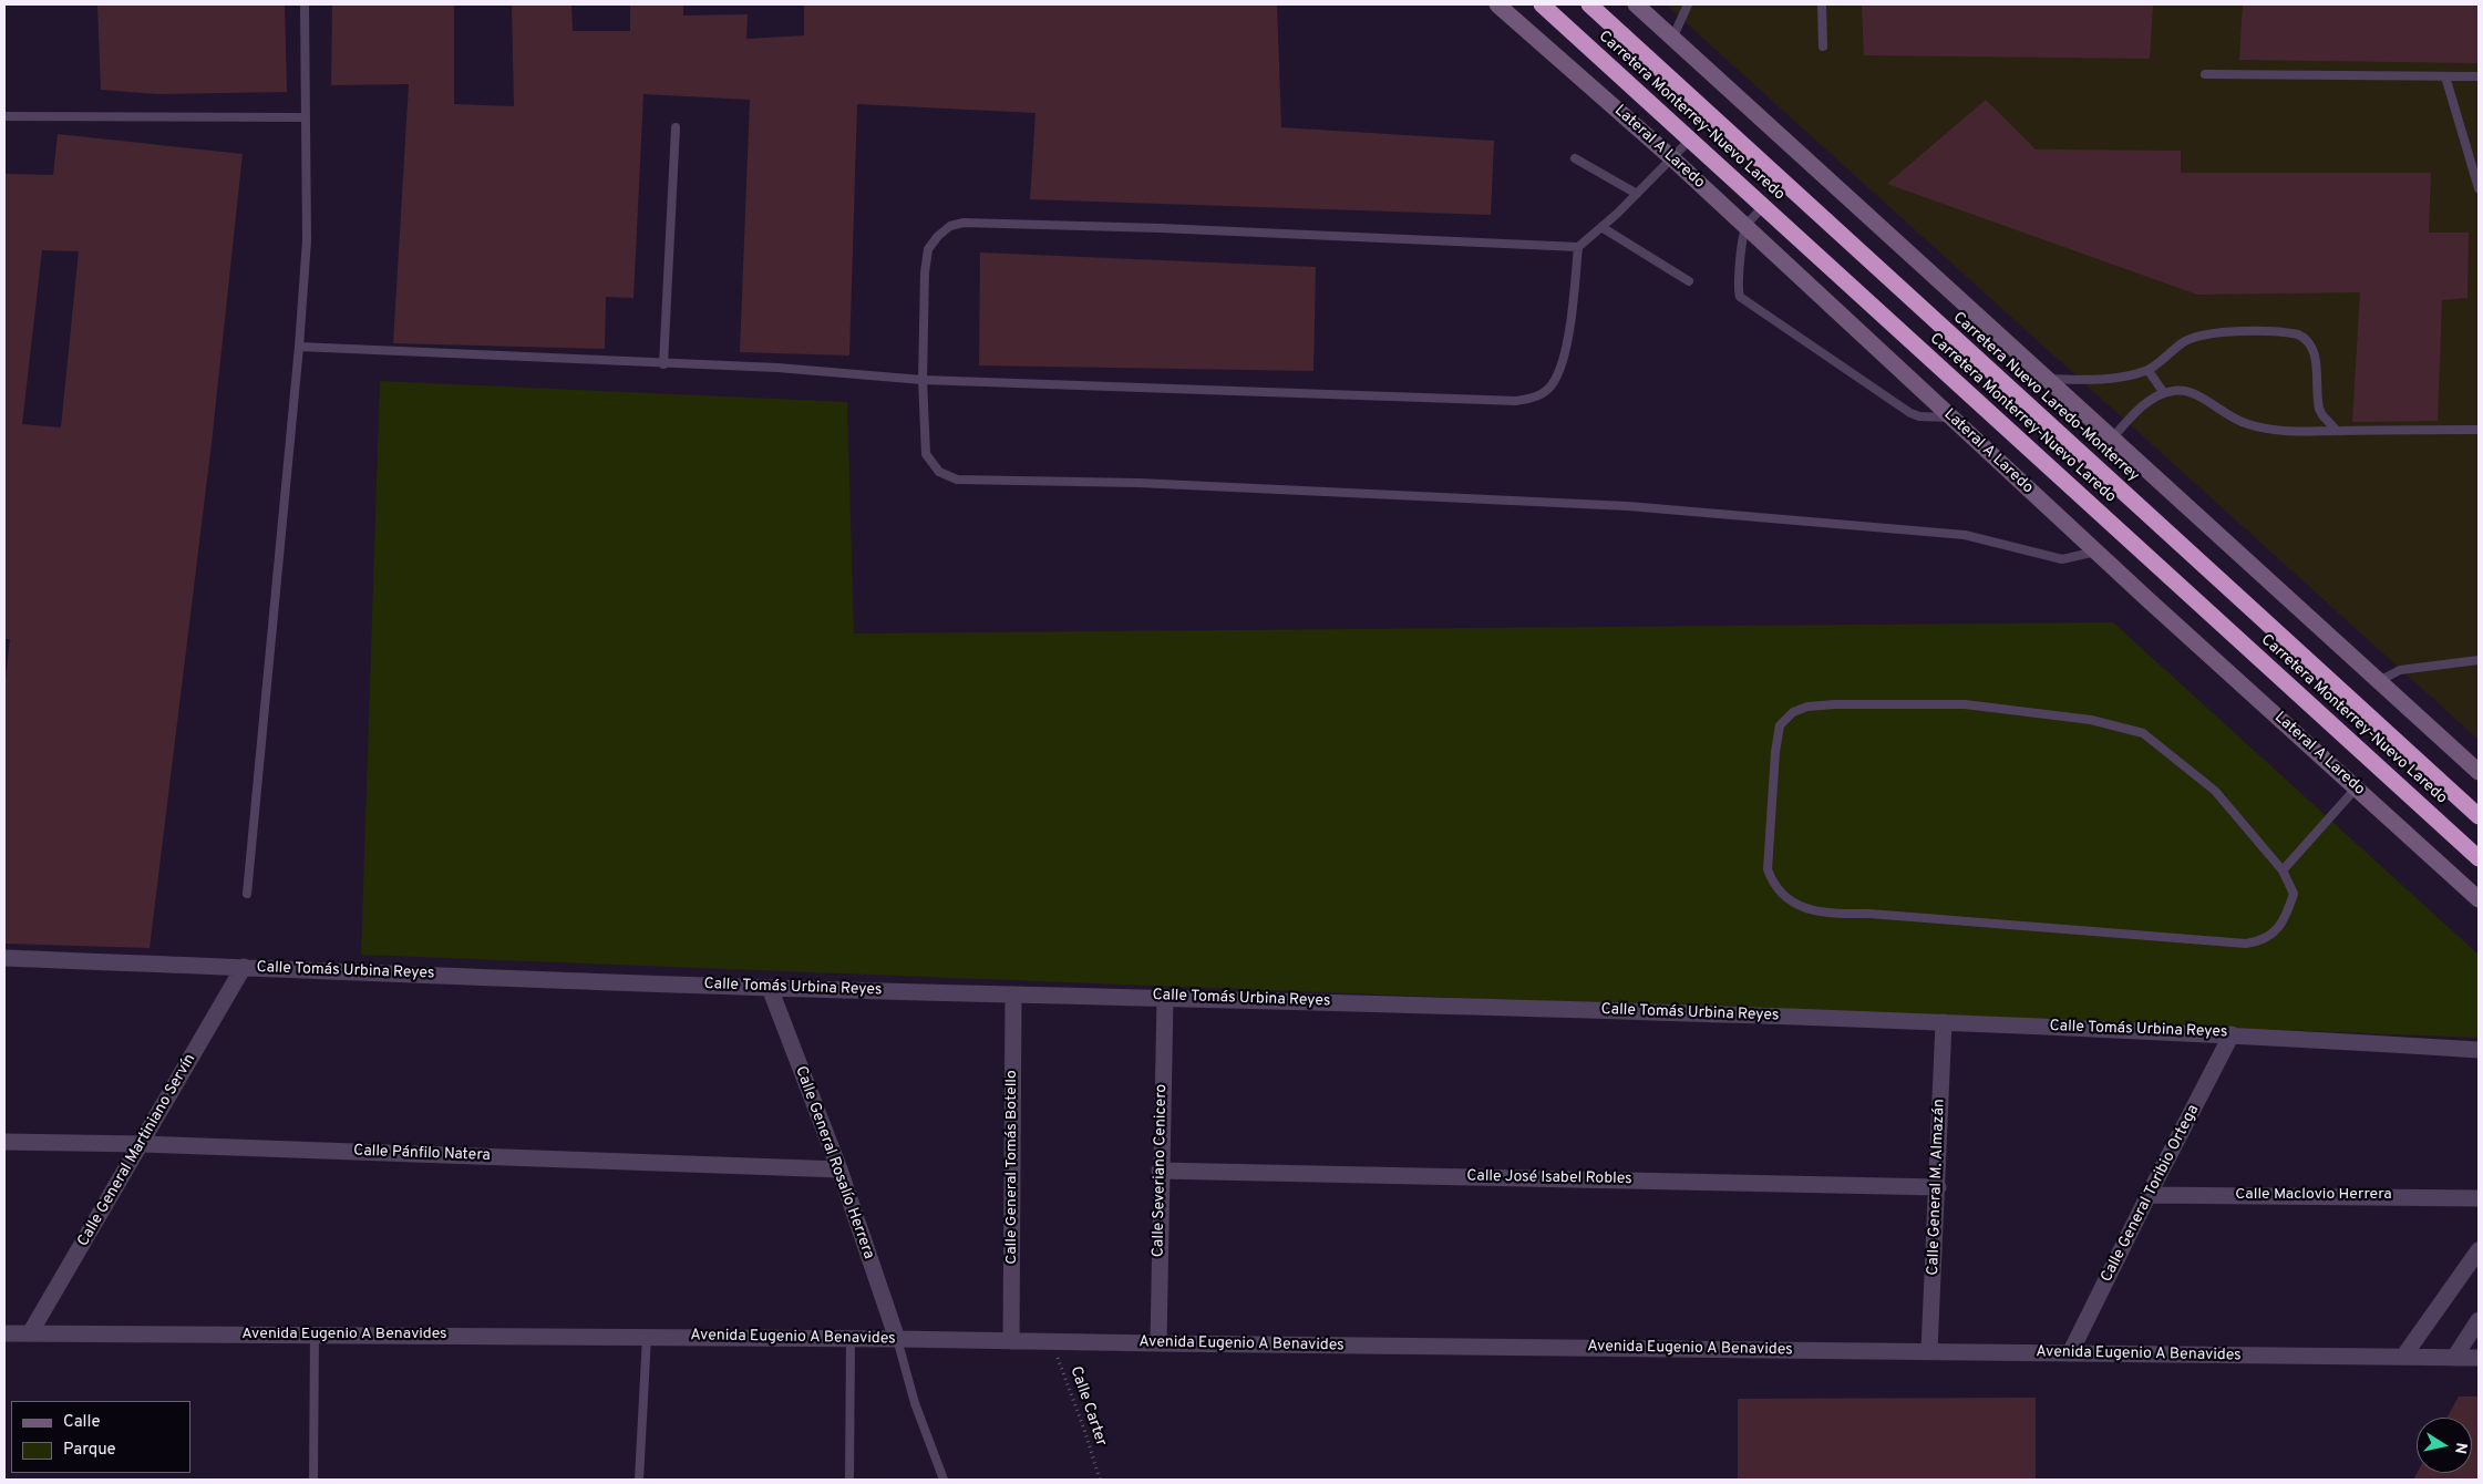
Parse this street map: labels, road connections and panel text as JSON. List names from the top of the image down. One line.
{"streets":{"highway":["Carretera Monterrey-Nuevo Laredo","Carretera Nuevo Laredo-Monterrey"],"street":["Lateral A Laredo","Calle Tomás Urbina Reyes","Calle General Martiniano Servín","Calle Pánfilo Natera","Calle General Rosalío Herrera","Calle General Tomás Botello","Calle Severiano Cenicero","Calle José Isabel Robles","Calle General M. Almazán","Calle General Toribio Ortega","Calle Maclovio Herrera","Avenida Eugenio A Benavides"],"path":["Calle Carter"]},"crossings":[["Calle Tomás Urbina Reyes","Calle General Martiniano Servín"],["Calle Tomás Urbina Reyes","Calle General Rosalío Herrera"],["Calle Tomás Urbina Reyes","Calle General Tomás Botello"],["Calle Tomás Urbina Reyes","Calle Severiano Cenicero"],["Calle Tomás Urbina Reyes","Calle General M. Almazán"],["Calle Tomás Urbina Reyes","Calle General Toribio Ortega"],["Calle General Martiniano Servín","Calle Pánfilo Natera"],["Calle General Martiniano Servín","Avenida Eugenio A Benavides"],["Calle Pánfilo Natera","Calle General Rosalío Herrera"],["Calle General Rosalío Herrera","Avenida Eugenio A Benavides"],["Calle General Tomás Botello","Avenida Eugenio A Benavides"],["Calle Severiano Cenicero","Calle José Isabel Robles"],["Calle Severiano Cenicero","Avenida Eugenio A Benavides"],["Calle José Isabel Robles","Calle General M. Almazán"],["Calle General M. Almazán","Avenida Eugenio A Benavides"],["Calle General Toribio Ortega","Calle Maclovio Herrera"],["Calle General Toribio Ortega","Avenida Eugenio A Benavides"],["Avenida Eugenio A Benavides","Calle Carter"]],"legend":["Calle","Parque"],"north":"right"}
